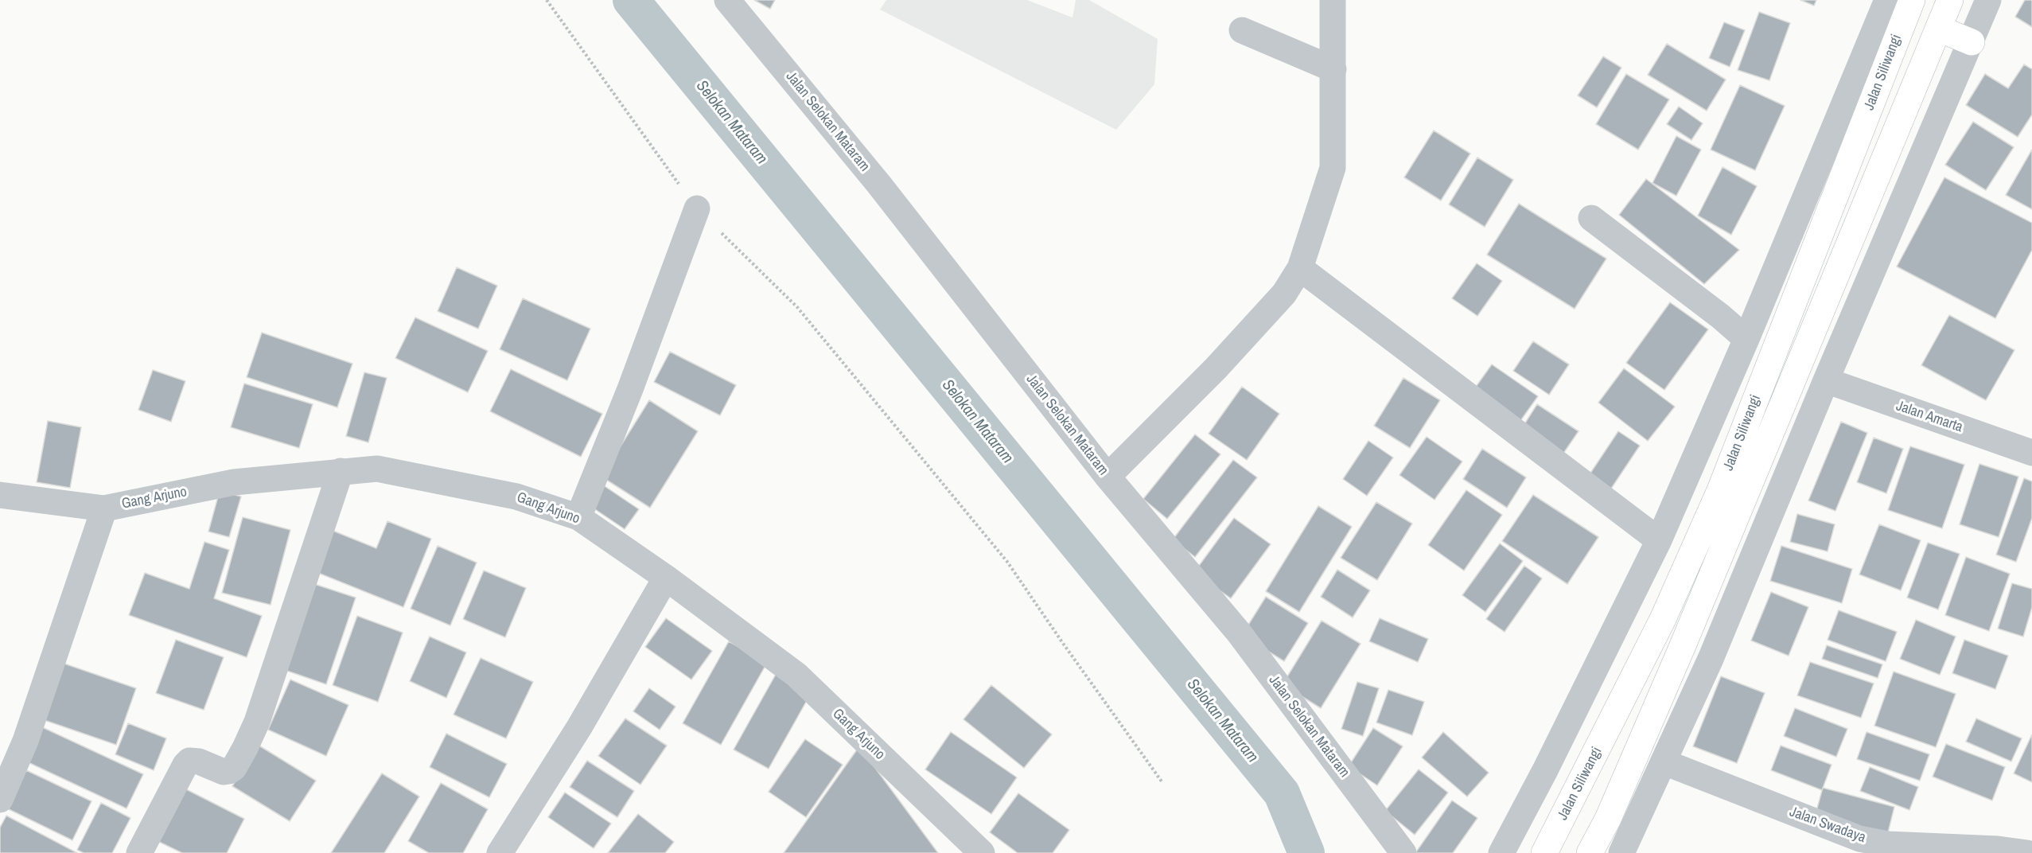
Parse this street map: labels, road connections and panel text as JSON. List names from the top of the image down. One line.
{"streets":{"highway":["Jalan Siliwangi"],"street":["Jalan Selokan Mataram","Jalan Amarta","Gang Arjuno","Jalan Swadaya"]},"water":["Selokan Mataram"]}
